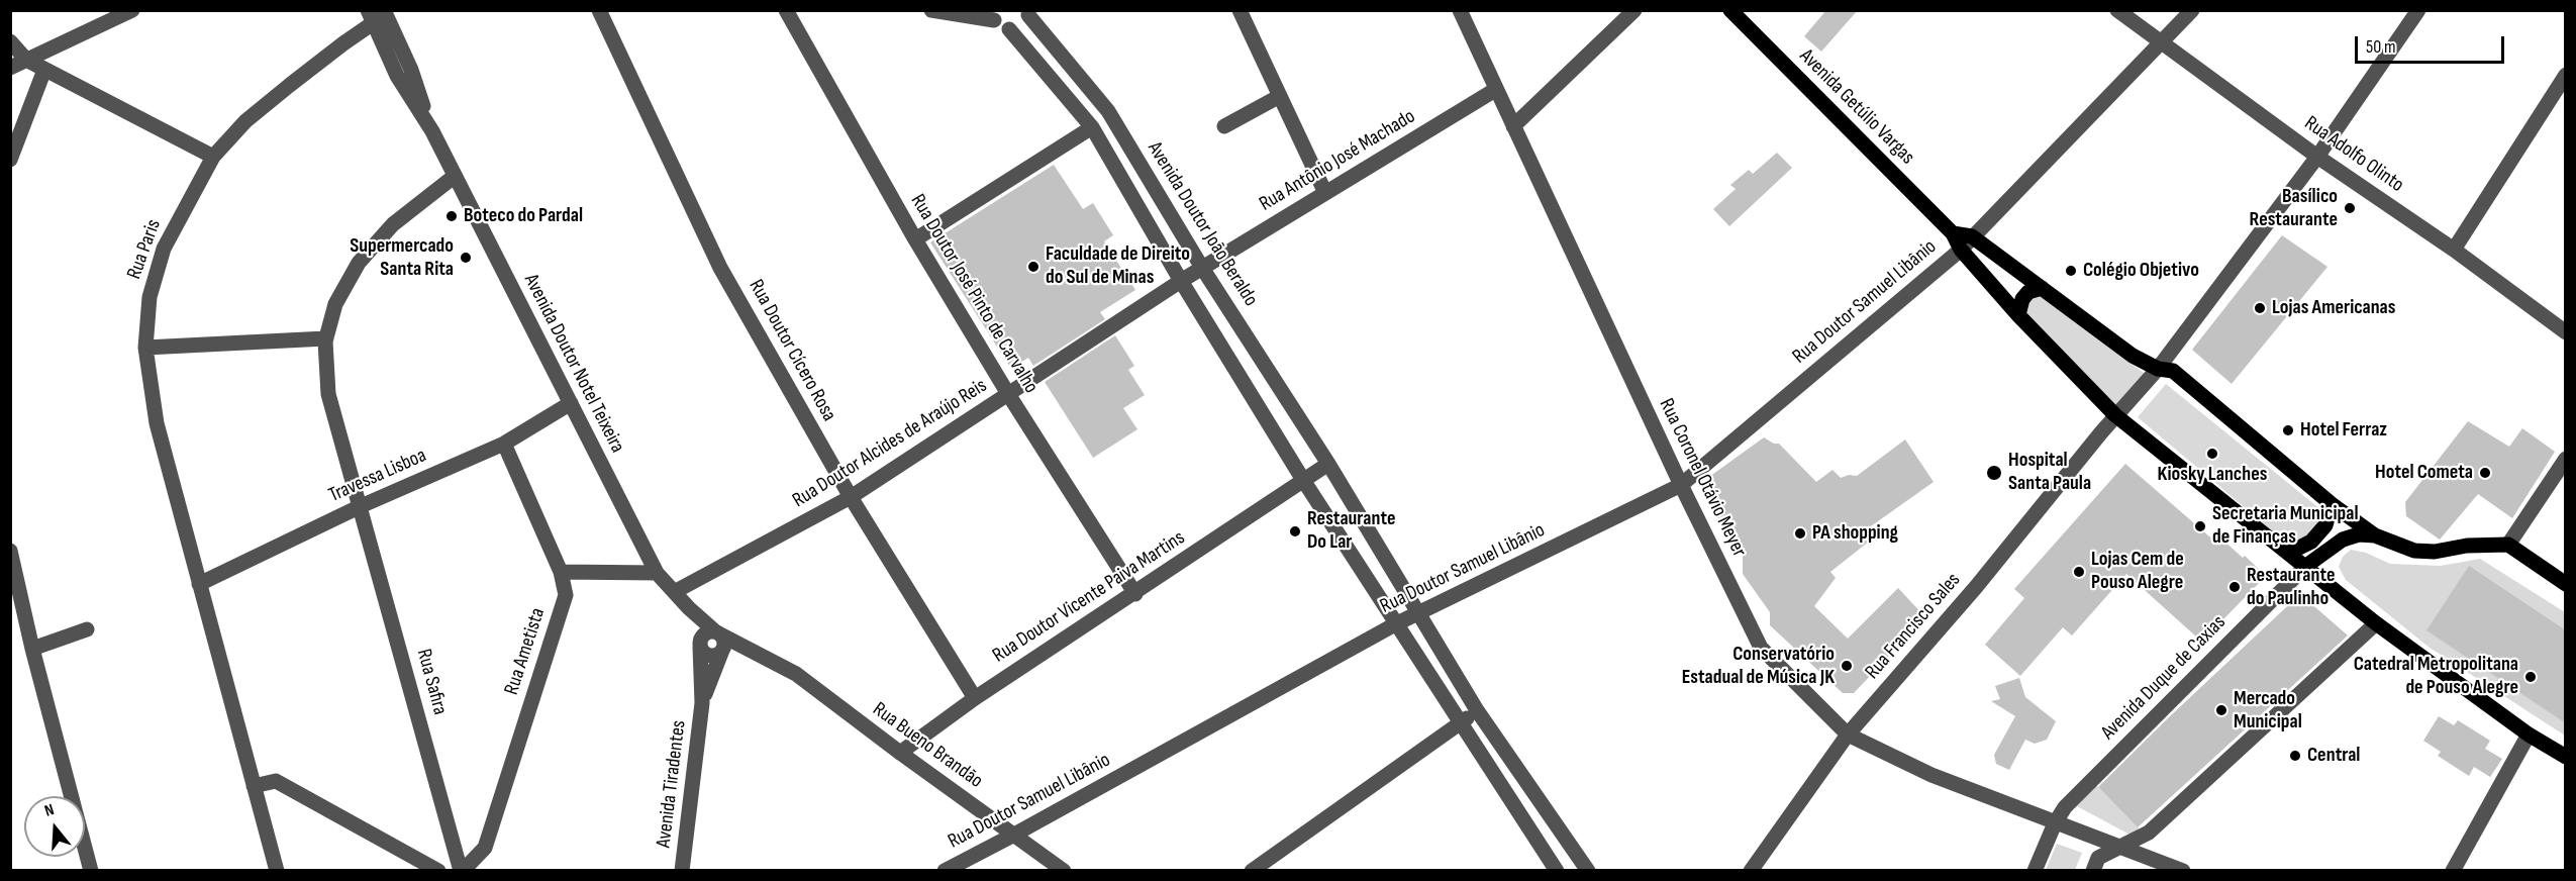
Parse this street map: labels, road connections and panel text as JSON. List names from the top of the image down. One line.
{"streets":{"main road":["Avenida Getúlio Vargas"],"street":["Rua Adolfo Olinto","Rua Antônio José Machado","Avenida Doutor João Beraldo","Rua Paris","Rua Doutor José Pinto de Carvalho","Rua Doutor Samuel Libânio","Rua Doutor Cícero Rosa","Avenida Doutor Notel Teixeira","Rua Doutor Alcides de Araújo Reis","Travessa Lisboa","Rua Coronel Otávio Meyer","Rua Doutor Vicente Paiva Martins","Rua Francisco Sales","Rua Ametista","Avenida Duque de Caxias","Rua Safira","Rua Bueno Brandão","Avenida Tiradentes"]},"crossings":[["Avenida Getúlio Vargas","Rua Doutor Samuel Libânio"],["Avenida Getúlio Vargas","Rua Francisco Sales"],["Avenida Getúlio Vargas","Avenida Duque de Caxias"],["Rua Adolfo Olinto","Rua Doutor Samuel Libânio"],["Rua Adolfo Olinto","Rua Francisco Sales"],["Rua Antônio José Machado","Avenida Doutor João Beraldo"],["Rua Antônio José Machado","Rua Doutor Alcides de Araújo Reis"],["Rua Antônio José Machado","Rua Coronel Otávio Meyer"],["Avenida Doutor João Beraldo","Rua Doutor Samuel Libânio"],["Rua Paris","Avenida Doutor Notel Teixeira"],["Rua Paris","Travessa Lisboa"],["Rua Doutor José Pinto de Carvalho","Rua Doutor Alcides de Araújo Reis"],["Rua Doutor José Pinto de Carvalho","Rua Doutor Vicente Paiva Martins"],["Rua Doutor Samuel Libânio","Rua Coronel Otávio Meyer"],["Rua Doutor Samuel Libânio","Rua Bueno Brandão"],["Rua Doutor Cícero Rosa","Rua Doutor Alcides de Araújo Reis"],["Rua Doutor Cícero Rosa","Rua Doutor Vicente Paiva Martins"],["Avenida Doutor Notel Teixeira","Rua Doutor Alcides de Araújo Reis"],["Avenida Doutor Notel Teixeira","Travessa Lisboa"],["Avenida Doutor Notel Teixeira","Rua Safira"],["Avenida Doutor Notel Teixeira","Rua Bueno Brandão"],["Avenida Doutor Notel Teixeira","Avenida Tiradentes"],["Travessa Lisboa","Rua Ametista"],["Travessa Lisboa","Rua Safira"],["Rua Coronel Otávio Meyer","Rua Francisco Sales"],["Rua Coronel Otávio Meyer","Avenida Duque de Caxias"],["Rua Doutor Vicente Paiva Martins","Rua Bueno Brandão"],["Rua Ametista","Rua Safira"],["Rua Bueno Brandão","Avenida Tiradentes"]],"places":["Basílico Restaurante","Boteco do Pardal","Supermercado Santa Rita","Faculdade de Direito do Sul de Minas","Colégio Objetivo","Lojas Americanas","Hotel Ferraz","Kiosky Lanches","Hospital Santa Paula","Hotel Cometa","Secretaria Municipal de Finanças","Restaurante Do Lar","PA shopping","Lojas Cem de Pouso Alegre","Restaurante do Paulinho","Conservatório Estadual de Música JK","Catedral Metropolitana de Pouso Alegre","Mercado Municipal","Central"],"scale_bar":"50 m","north":"top"}
